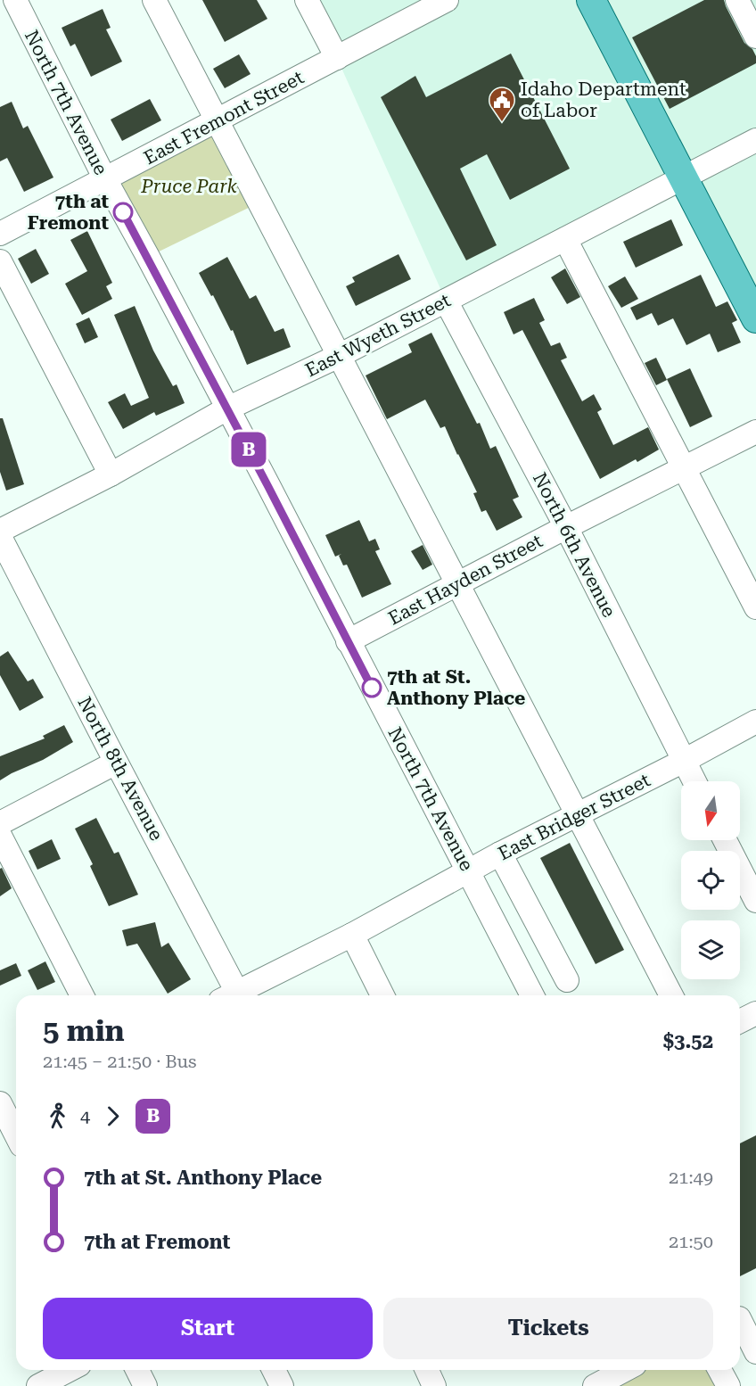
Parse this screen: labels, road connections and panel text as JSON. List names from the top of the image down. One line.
{"streets":{"street":["North 7th Avenue","East Fremont Street","East Wyeth Street","North 6th Avenue","East Hayden Street","North 8th Avenue","East Bridger Street"]},"crossings":[["North 7th Avenue","East Fremont Street"],["North 7th Avenue","East Wyeth Street"],["North 7th Avenue","East Hayden Street"],["North 7th Avenue","East Bridger Street"],["East Wyeth Street","North 6th Avenue"],["North 6th Avenue","East Hayden Street"],["North 6th Avenue","East Bridger Street"]],"parks":["Pruce Park"],"places":{"public building":["Idaho Department of Labor"],"other":["7th at Fremont","7th at St. Anthony Place"]},"lines":["bus line B"],"north":"bottom","page":{"on_map":"B","heading":["5 min","21:45 – 21:50 · Bus","$3.52"],"legs":["4","B"],"list":[{"name":"7th at St. Anthony Place","value":"21:49"},{"name":"7th at Fremont","value":"21:50"}],"buttons":["Start","Tickets"]}}
